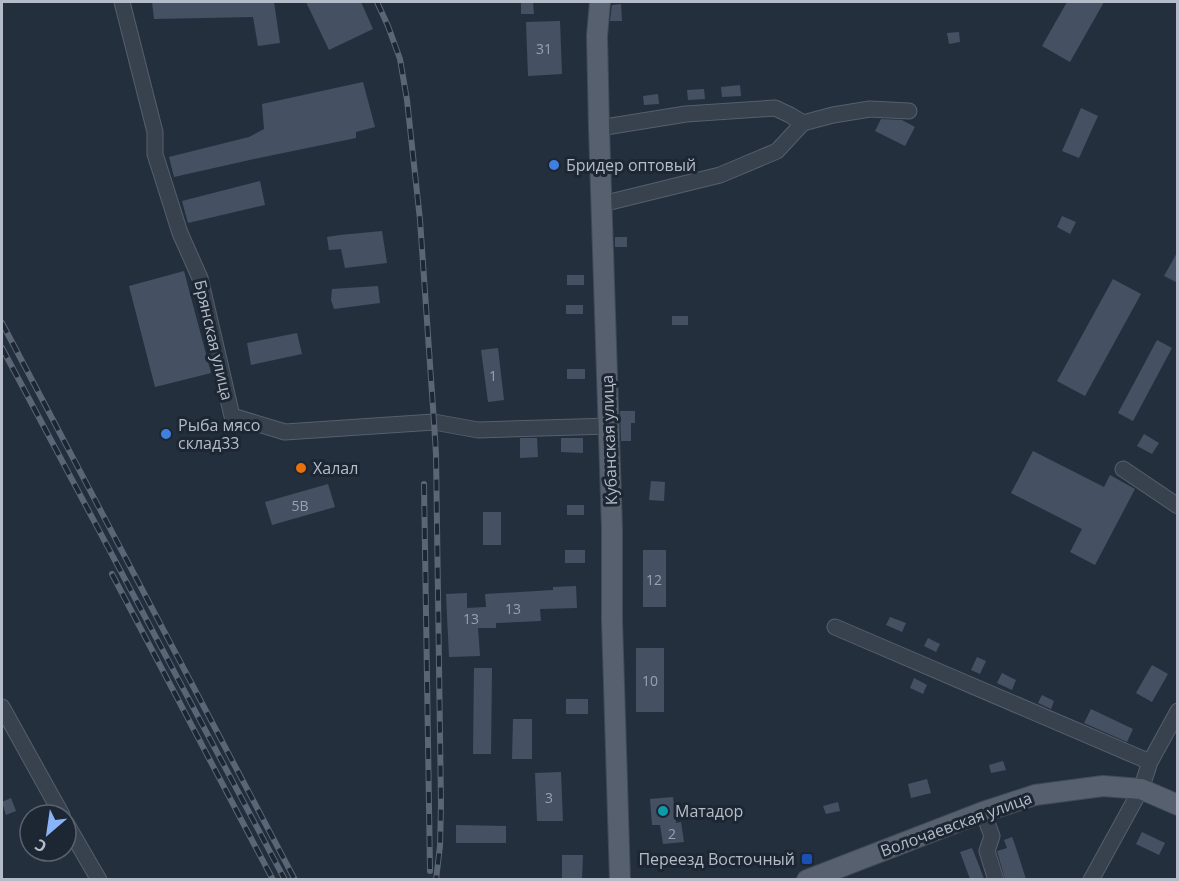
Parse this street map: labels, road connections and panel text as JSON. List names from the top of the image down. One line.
{"streets":{"main road":["Кубанская улица","Волочаевская улица"],"street":["Брянская улица"]},"crossings":[["Брянская улица","Кубанская улица"]],"places":{"other":["Бридер оптовый","Рыба мясо склад33","Халал","Матадор"],"transit":["Переезд Восточный"]},"house_numbers":["31","1","5В","12","13","13","10","3","2"],"north":"bottom left"}
